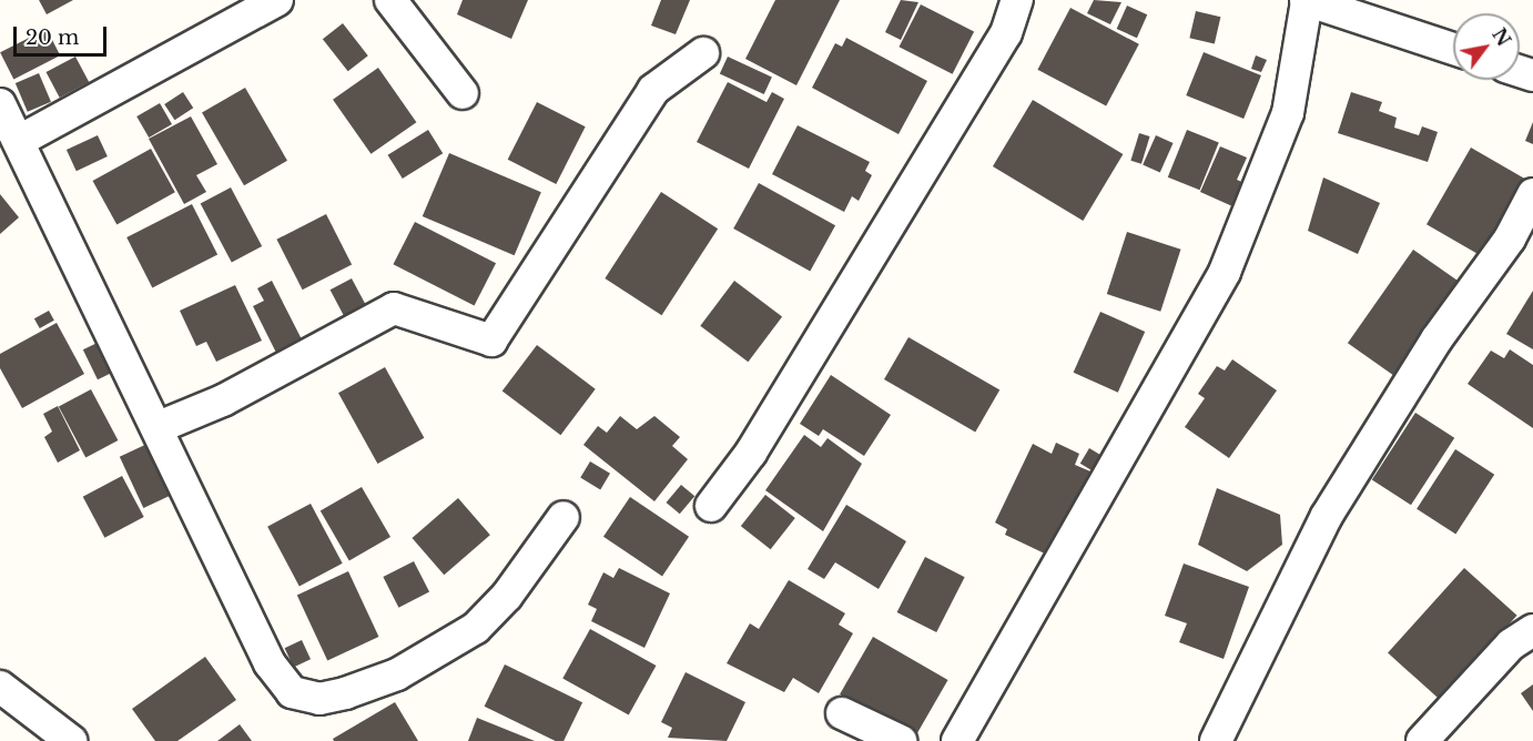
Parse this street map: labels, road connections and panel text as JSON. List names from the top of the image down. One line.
{"scale_bar":"20 m","north":"top right"}
